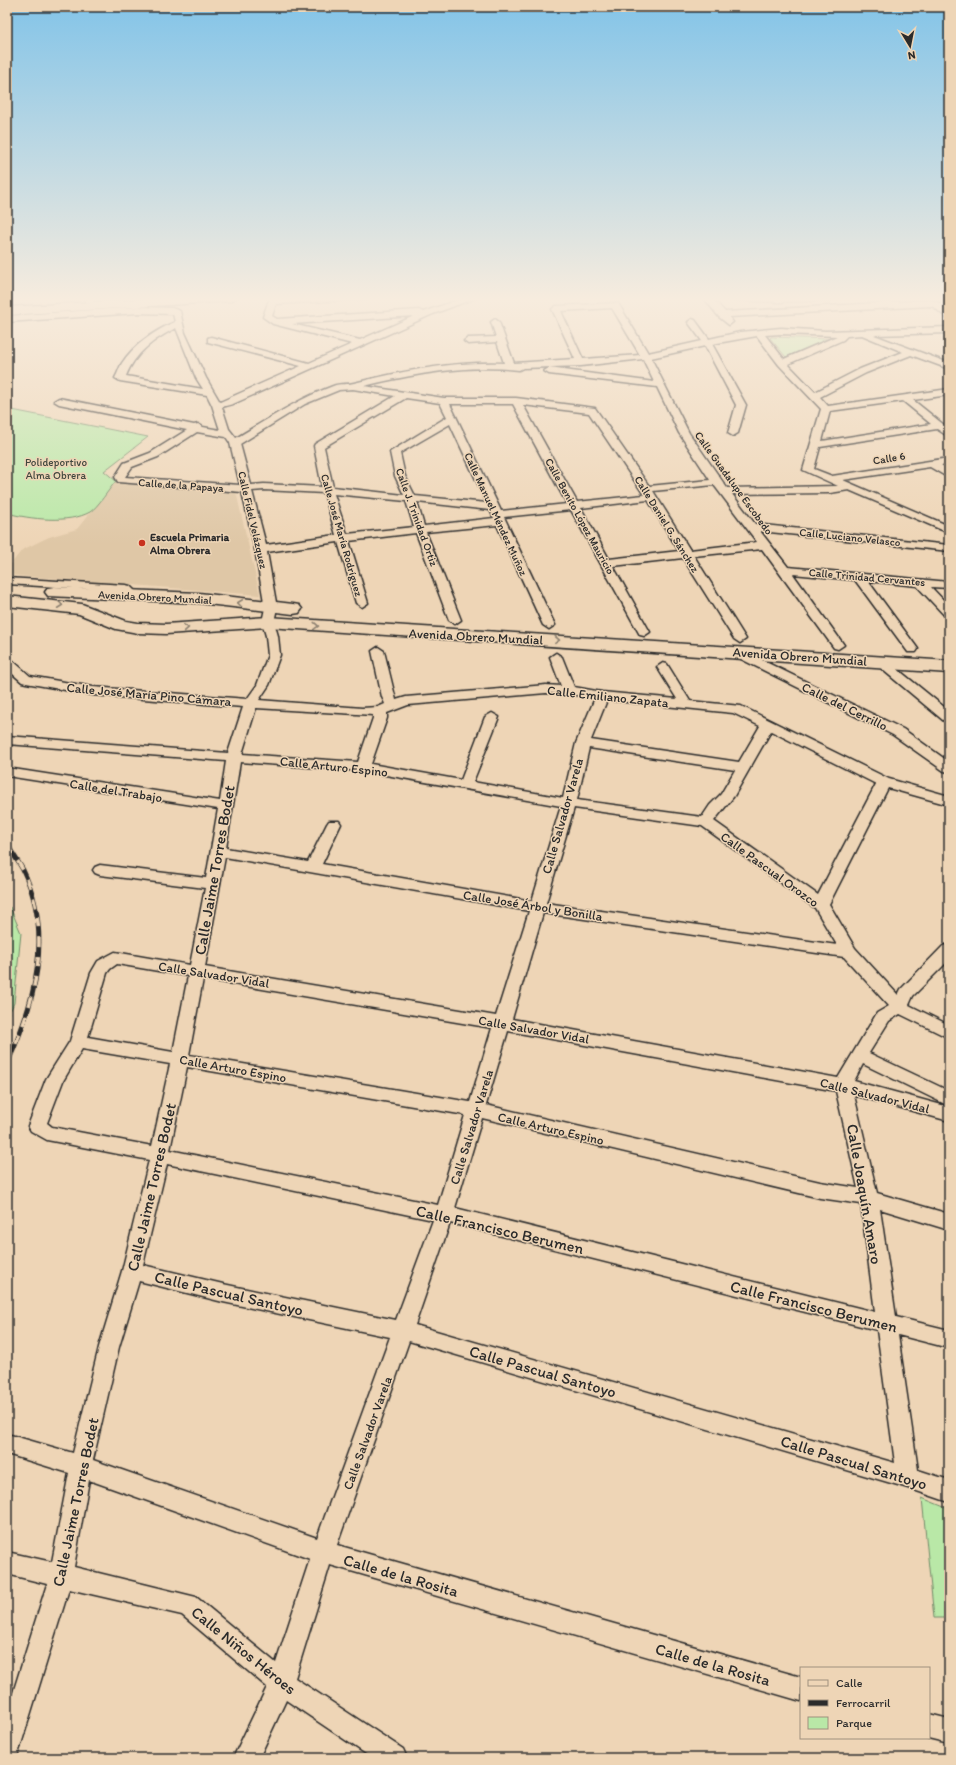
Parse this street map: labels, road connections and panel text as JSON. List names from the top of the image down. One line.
{"streets":{"main road":["Avenida Obrero Mundial"],"street":["Calle 6","Calle Guadalupe Escobedo","Calle de la Papaya","Calle Manuel Méndez Muñoz","Calle Benito López Mauricio","Calle J. Trinidad Ortiz","Calle Fidel Velázquez","Calle Daniel G. Sánchez","Calle José María Rodríguez","Calle Luciano Velasco","Calle Trinidad Cervantes","Calle José María Pino Cámara","Calle Emiliano Zapata","Calle del Cerrillo","Calle Arturo Espino","Calle del Trabajo","Calle Salvador Varela","Calle Pascual Orozco","Calle Jaime Torres Bodet","Calle José Árbol y Bonilla","Calle Salvador Vidal","Calle Joaquín Amaro","Calle Francisco Berumen","Calle Pascual Santoyo","Calle de la Rosita","Calle Niños Héroes"]},"crossings":[["Calle Guadalupe Escobedo","Calle Luciano Velasco"],["Calle Guadalupe Escobedo","Calle Trinidad Cervantes"],["Calle Guadalupe Escobedo","Avenida Obrero Mundial"],["Calle de la Papaya","Calle Manuel Méndez Muñoz"],["Calle de la Papaya","Calle J. Trinidad Ortiz"],["Calle de la Papaya","Calle Fidel Velázquez"],["Calle de la Papaya","Calle José María Rodríguez"],["Calle Manuel Méndez Muñoz","Calle J. Trinidad Ortiz"],["Calle Manuel Méndez Muñoz","Avenida Obrero Mundial"],["Calle Benito López Mauricio","Calle Daniel G. Sánchez"],["Calle Benito López Mauricio","Avenida Obrero Mundial"],["Calle J. Trinidad Ortiz","Avenida Obrero Mundial"],["Calle Fidel Velázquez","Avenida Obrero Mundial"],["Calle Fidel Velázquez","Calle Jaime Torres Bodet"],["Calle Daniel G. Sánchez","Avenida Obrero Mundial"],["Calle Daniel G. Sánchez","Calle del Cerrillo"],["Avenida Obrero Mundial","Calle del Cerrillo"],["Avenida Obrero Mundial","Calle Jaime Torres Bodet"],["Calle José María Pino Cámara","Calle Emiliano Zapata"],["Calle José María Pino Cámara","Calle Jaime Torres Bodet"],["Calle Emiliano Zapata","Calle Salvador Varela"],["Calle Emiliano Zapata","Calle Jaime Torres Bodet"],["Calle Arturo Espino","Calle Salvador Varela"],["Calle Arturo Espino","Calle Pascual Orozco"],["Calle Arturo Espino","Calle Jaime Torres Bodet"],["Calle Arturo Espino","Calle Salvador Vidal"],["Calle Arturo Espino","Calle Joaquín Amaro"],["Calle Arturo Espino","Calle Francisco Berumen"],["Calle del Trabajo","Calle Jaime Torres Bodet"],["Calle Salvador Varela","Calle José Árbol y Bonilla"],["Calle Salvador Varela","Calle Salvador Vidal"],["Calle Salvador Varela","Calle Francisco Berumen"],["Calle Salvador Varela","Calle Pascual Santoyo"],["Calle Salvador Varela","Calle de la Rosita"],["Calle Salvador Varela","Calle Niños Héroes"],["Calle Pascual Orozco","Calle José Árbol y Bonilla"],["Calle Jaime Torres Bodet","Calle José Árbol y Bonilla"],["Calle Jaime Torres Bodet","Calle Salvador Vidal"],["Calle Jaime Torres Bodet","Calle Francisco Berumen"],["Calle Jaime Torres Bodet","Calle Pascual Santoyo"],["Calle Jaime Torres Bodet","Calle de la Rosita"],["Calle Jaime Torres Bodet","Calle Niños Héroes"],["Calle Salvador Vidal","Calle Joaquín Amaro"],["Calle Salvador Vidal","Calle Francisco Berumen"],["Calle Joaquín Amaro","Calle Francisco Berumen"],["Calle Joaquín Amaro","Calle Pascual Santoyo"]],"parks":["Polideportivo Alma Obrera"],"places":["Escuela Primaria Alma Obrera"],"legend":["Calle","Ferrocarril","Parque"],"north":"bottom"}
